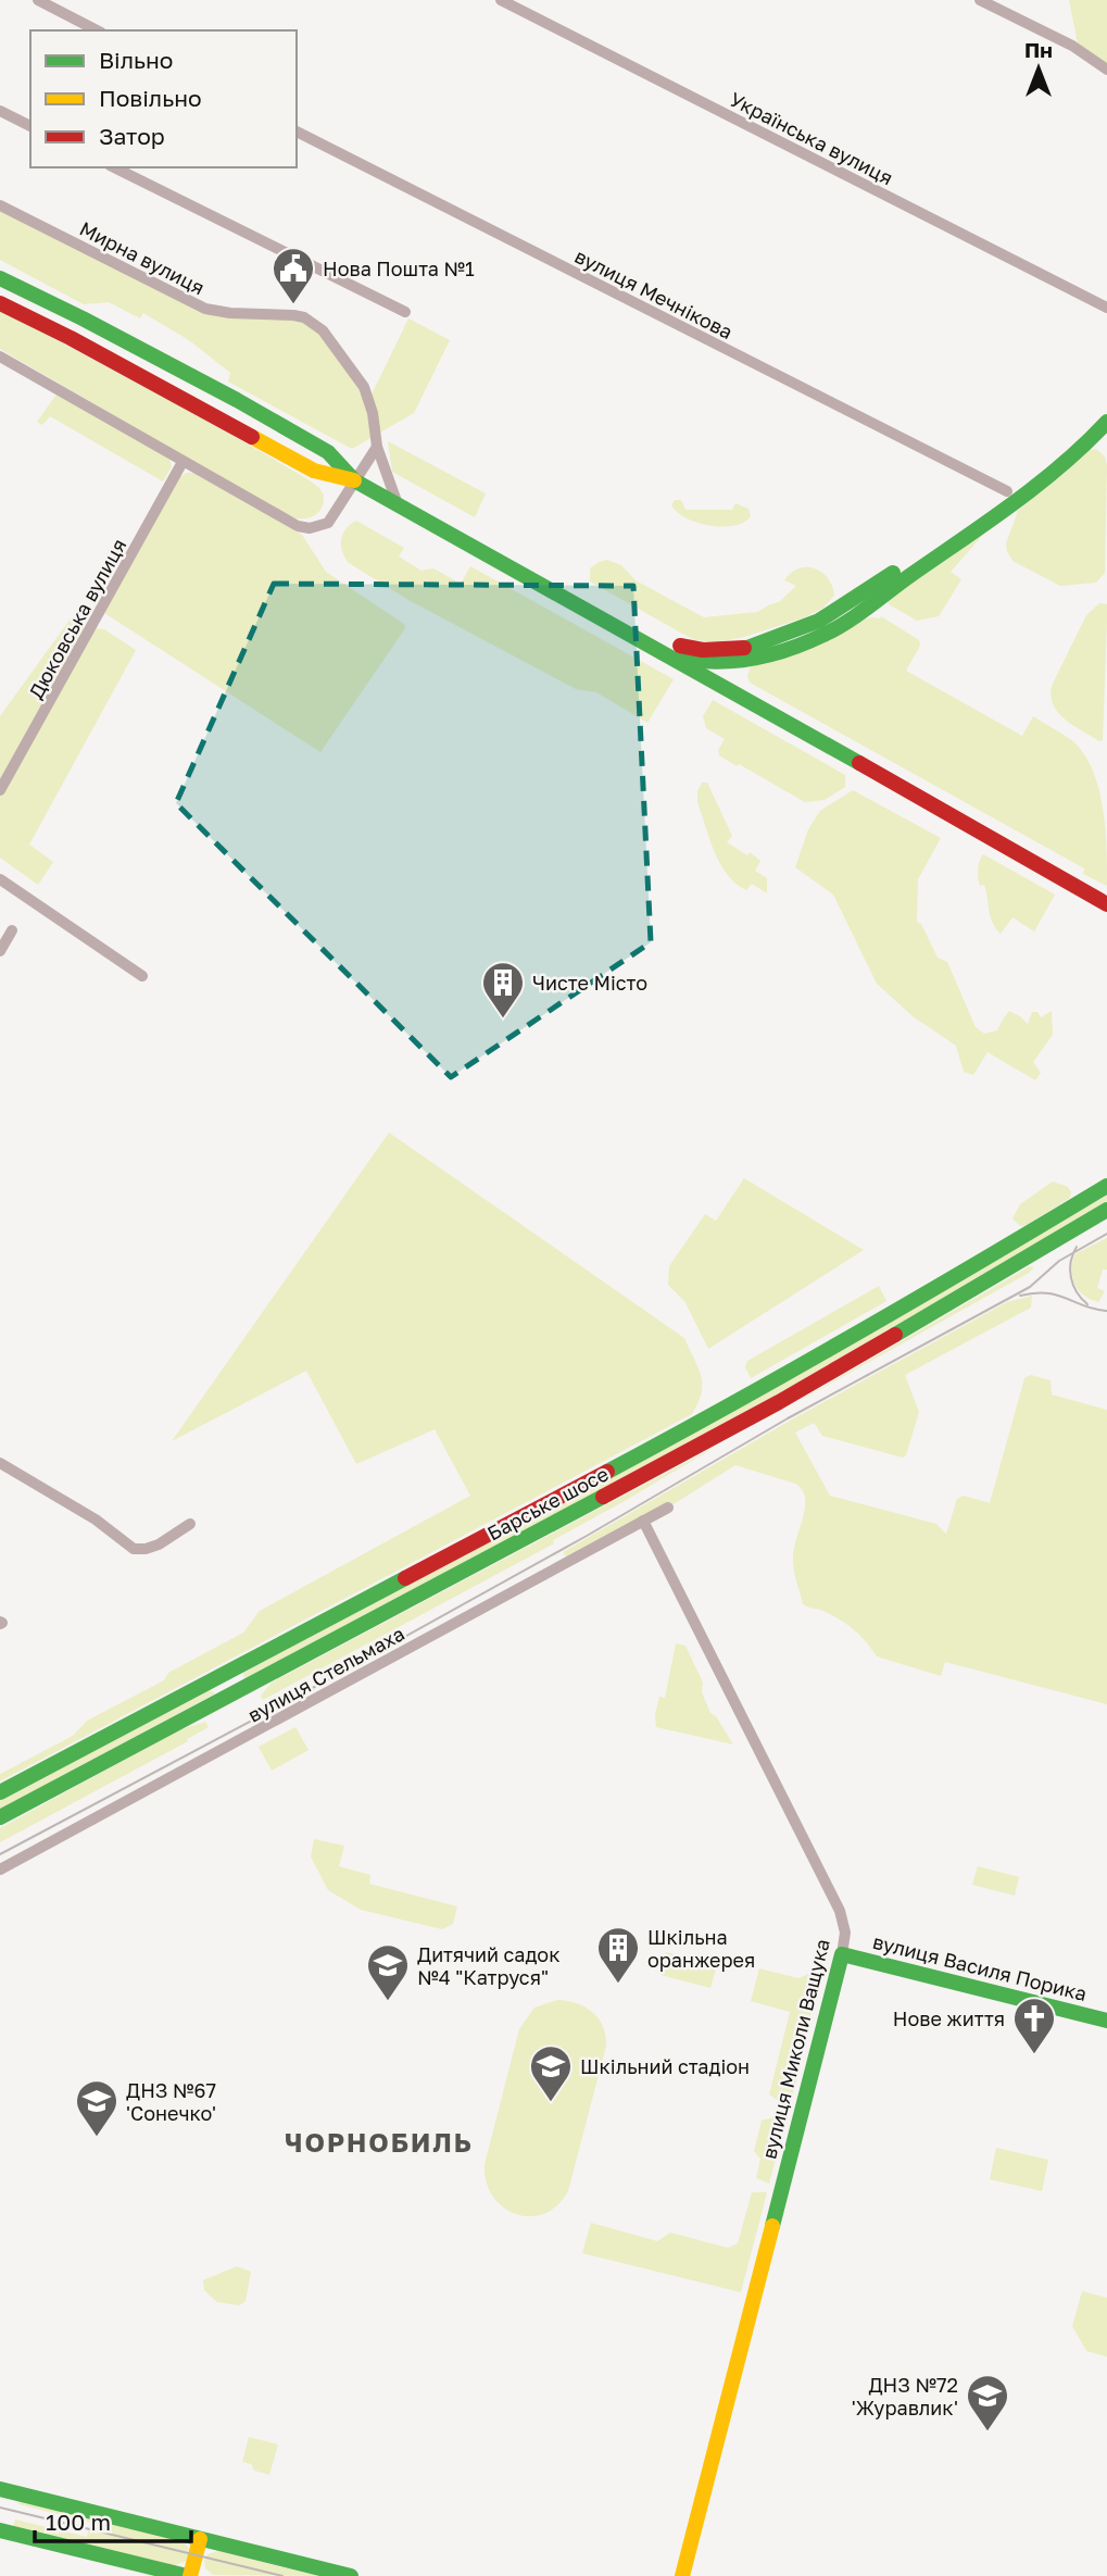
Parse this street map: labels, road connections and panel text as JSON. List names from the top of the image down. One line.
{"streets":{"main road":["Барське шосе","вулиця Василя Порика","вулиця Миколи Ващука"],"street":["Українська вулиця","Мирна вулиця","вулиця Мечнікова","Дюковська вулиця","вулиця Стельмаха"]},"crossings":[["вулиця Стельмаха","вулиця Миколи Ващука"],["вулиця Василя Порика","вулиця Миколи Ващука"]],"districts":["ЧОРНОБИЛЬ"],"places":{"public building":["Нова Пошта №1"],"building":["Чисте Місто","Шкільна оранжерея"],"school or university":["Дитячий садок №4 \"Катруся\"","Шкільний стадіон","ДНЗ №67 'Сонечко'","ДНЗ №72 'Журавлик'"],"church":["Нове життя"]},"legend":["Вільно","Повільно","Затор"],"scale_bar":"100 m","north":"top"}
